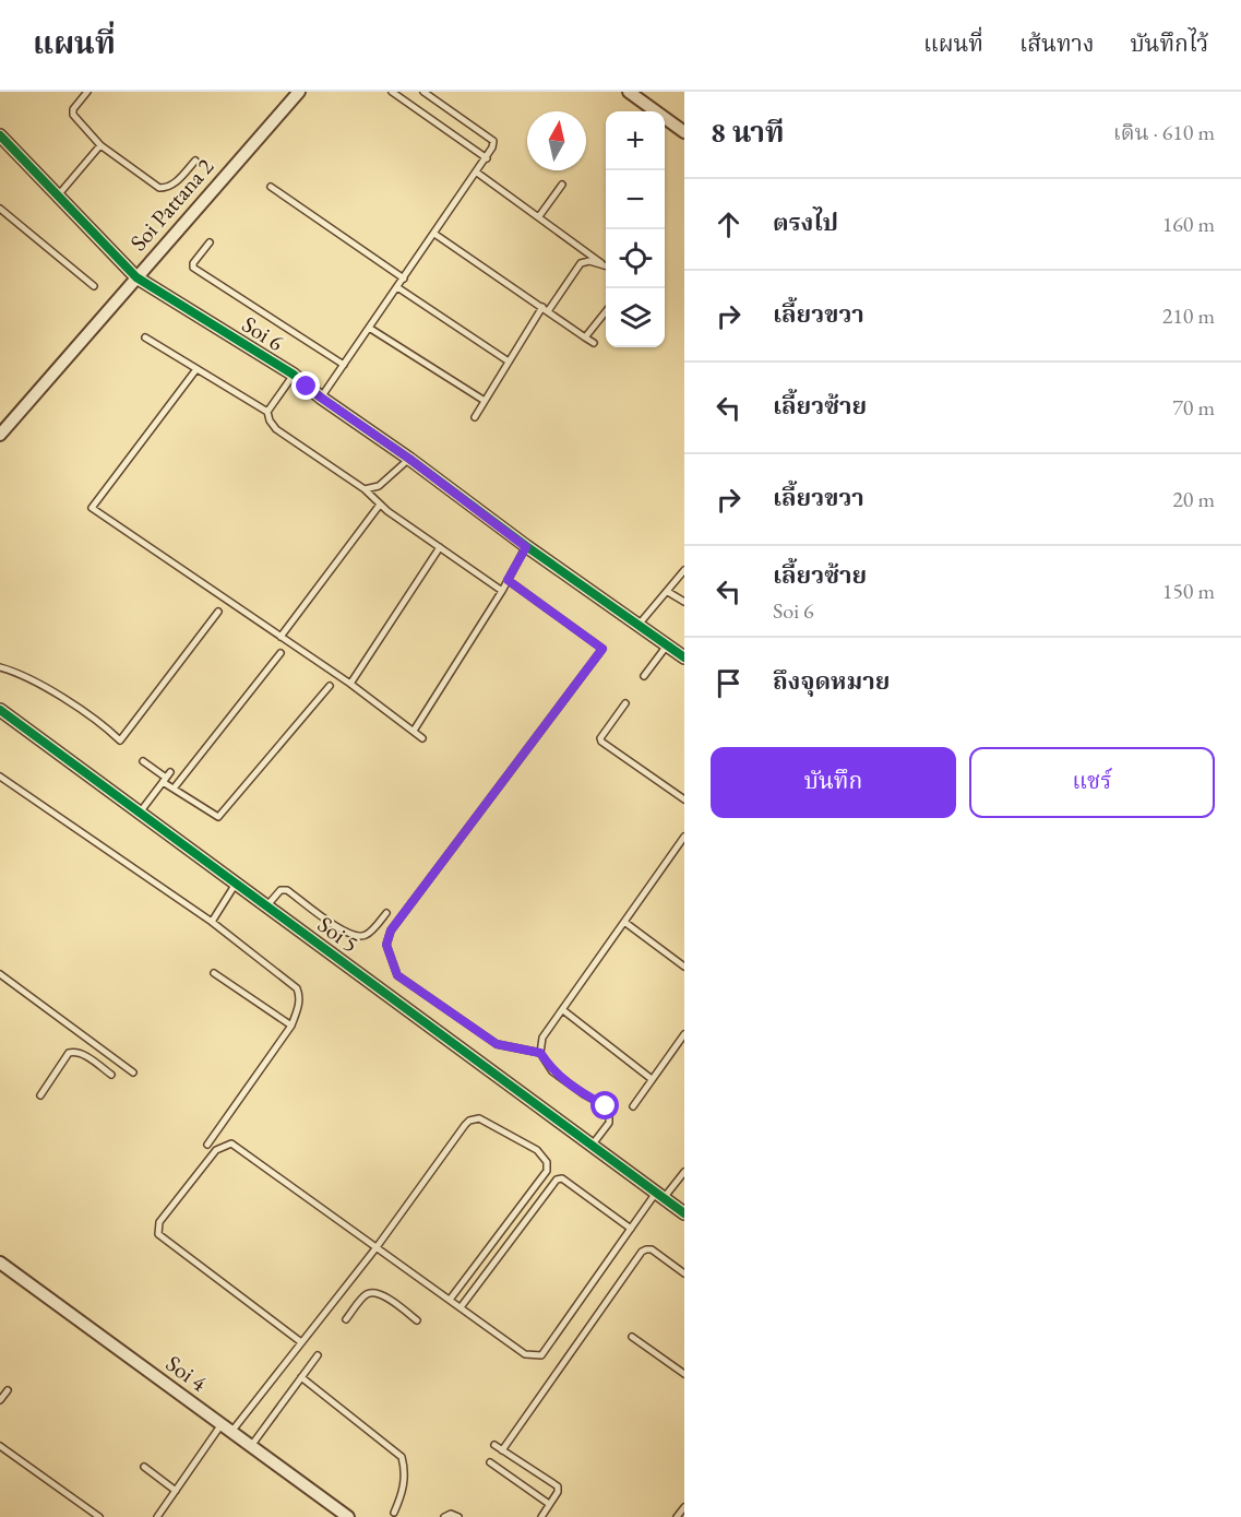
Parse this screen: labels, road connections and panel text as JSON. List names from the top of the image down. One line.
{"streets":{"street":["Soi Pattana 2","Soi 6","Soi 5","Soi 4"]},"crossings":[["Soi Pattana 2","Soi 6"]],"north":"top","page":{"header":"แผนที่","nav":["แผนที่","เส้นทาง","บันทึกไว้"],"heading":["8 นาที","เดิน · 610 m"],"map_buttons":["+","−"],"list":[["ตรงไป","160 m"],["เลี้ยวขวา","210 m"],["เลี้ยวซ้าย","70 m"],["เลี้ยวขวา","20 m"],["เลี้ยวซ้าย","Soi 6","150 m"],"ถึงจุดหมาย"],"buttons":["บันทึก","แชร์"]}}
